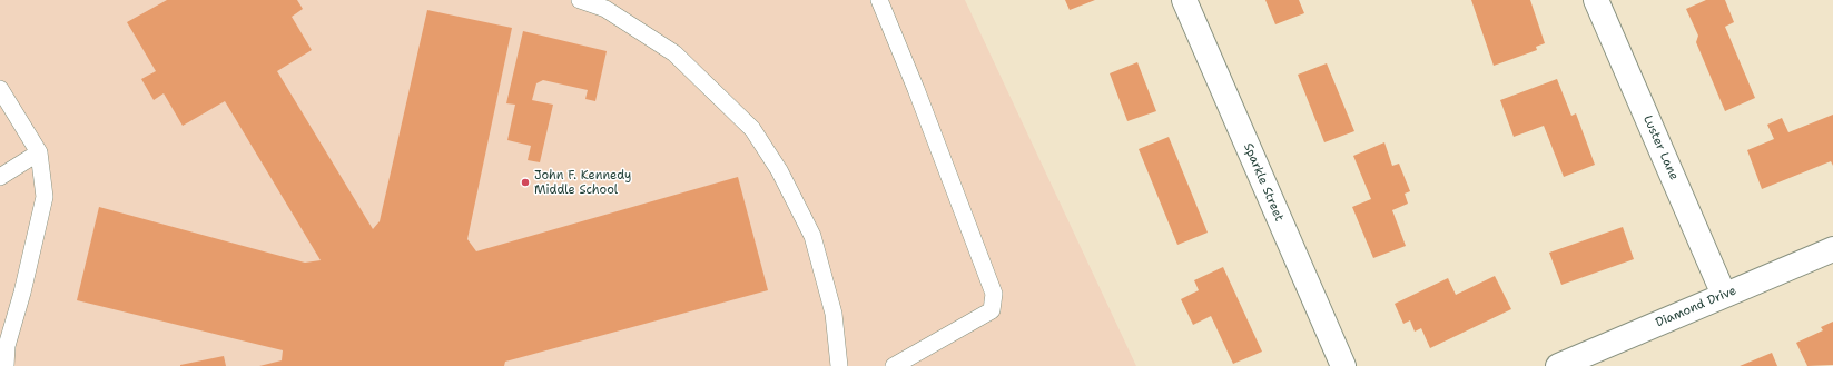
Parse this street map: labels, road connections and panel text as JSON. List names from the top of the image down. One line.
{"streets":{"street":["Luster Lane","Sparkle Street","Diamond Drive"]},"crossings":[["Luster Lane","Diamond Drive"]],"places":["John F. Kennedy Middle School"]}
